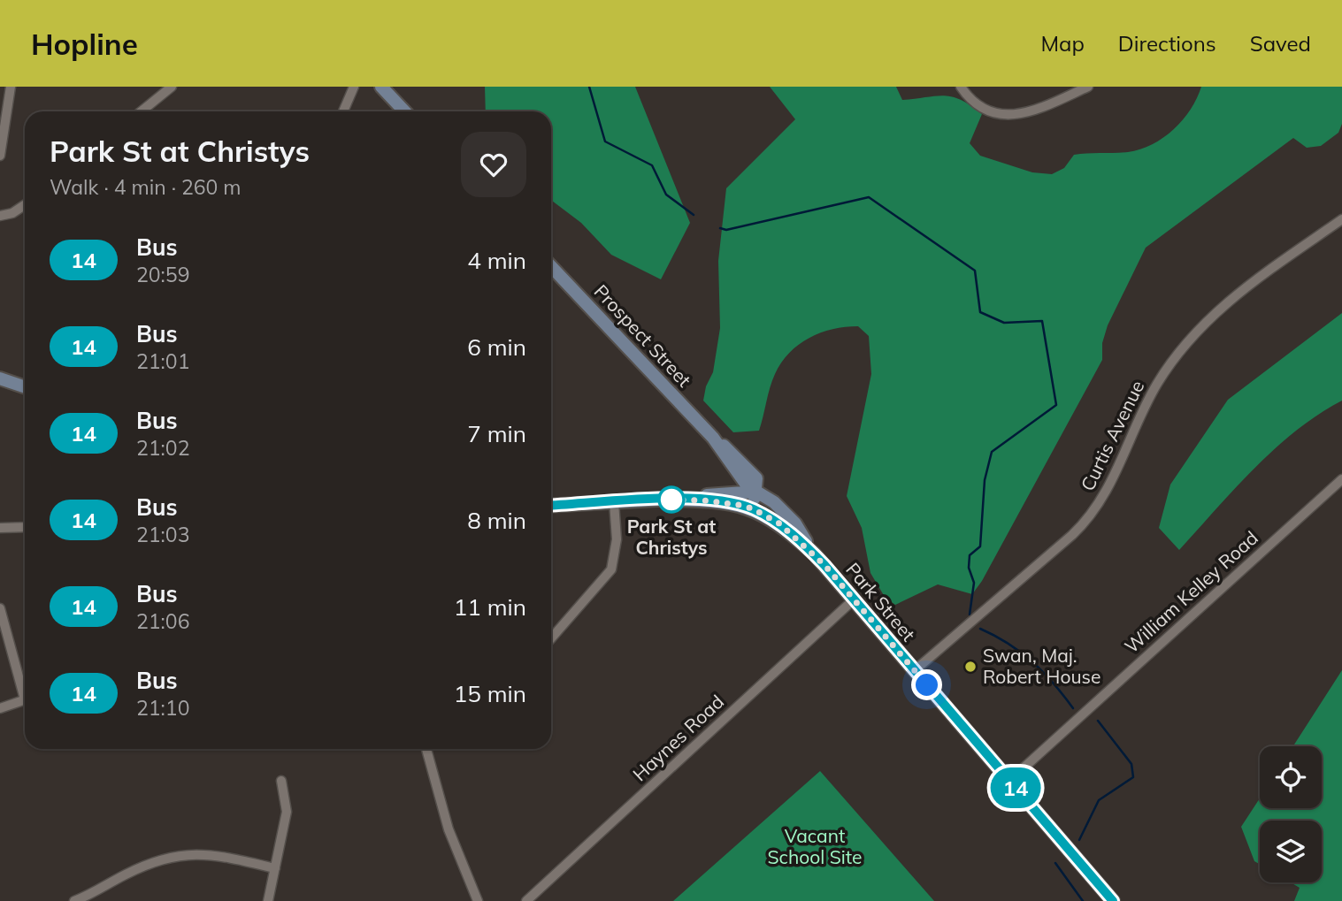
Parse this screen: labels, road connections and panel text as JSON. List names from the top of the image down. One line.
{"streets":{"main road":["Prospect Street","Park Street"],"street":["Curtis Avenue","William Kelley Road","Haynes Road"]},"crossings":[["Prospect Street","Park Street"],["Curtis Avenue","Park Street"],["William Kelley Road","Park Street"],["Park Street","Haynes Road"]],"parks":["Vacant School Site"],"places":["Park St at Christys","Swan, Maj. Robert House"],"lines":["bus line 14"],"page":{"header":"Hopline","nav":["Map","Directions","Saved"],"on_map":"14","heading":["Park St at Christys","Walk · 4 min · 260 m"],"list":[{"mark":"14","name":"Bus","note":"20:59","value":"4 min"},{"mark":"14","name":"Bus","note":"21:01","value":"6 min"},{"mark":"14","name":"Bus","note":"21:02","value":"7 min"},{"mark":"14","name":"Bus","note":"21:03","value":"8 min"},{"mark":"14","name":"Bus","note":"21:06","value":"11 min"},{"mark":"14","name":"Bus","note":"21:10","value":"15 min"}]}}
